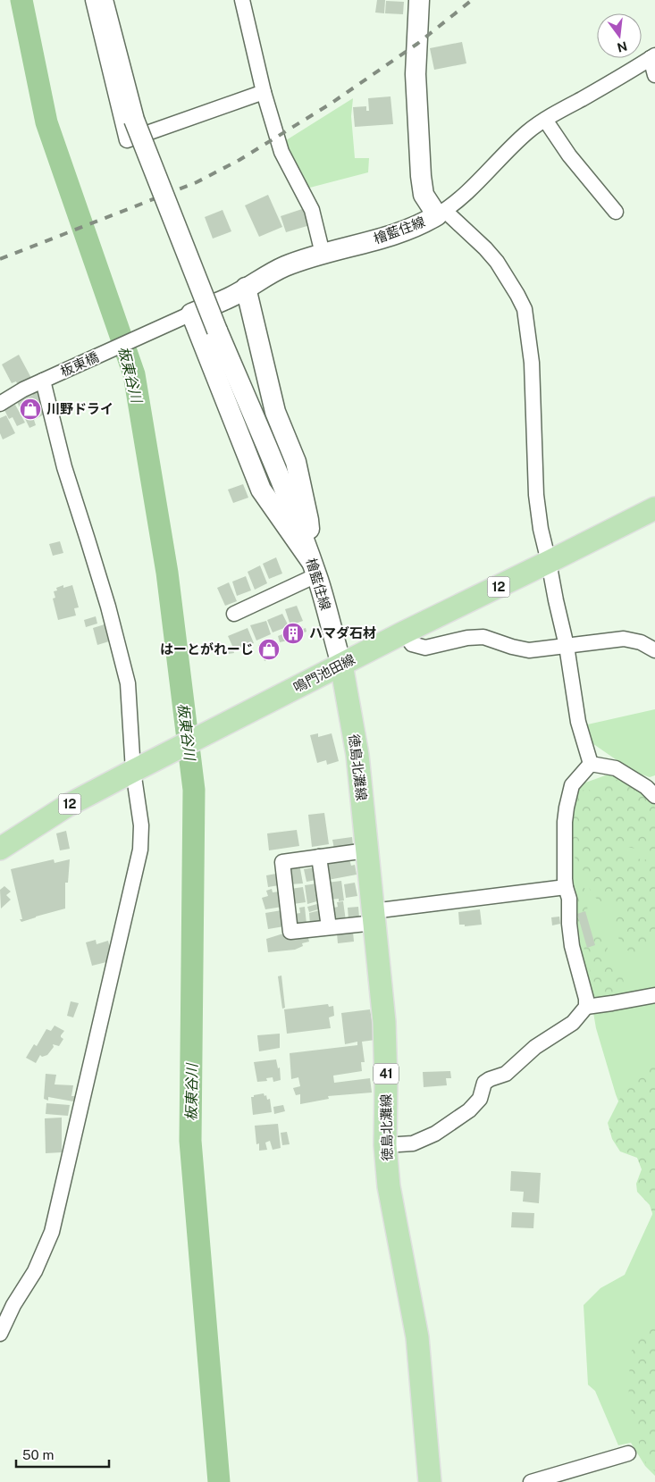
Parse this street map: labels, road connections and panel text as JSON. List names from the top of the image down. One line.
{"streets":{"main road":["檜藍住線","12","鳴門池田線","徳島北灘線","41"],"street":["板東橋"]},"crossings":[["檜藍住線","板東橋"],["檜藍住線","鳴門池田線"],["檜藍住線","徳島北灘線"],["鳴門池田線","徳島北灘線"]],"water":["板東谷川"],"places":{"shop":["川野ドライ","はーとがれーじ"],"building":["ハマダ石材"]},"scale_bar":"50 m","north":"bottom"}
